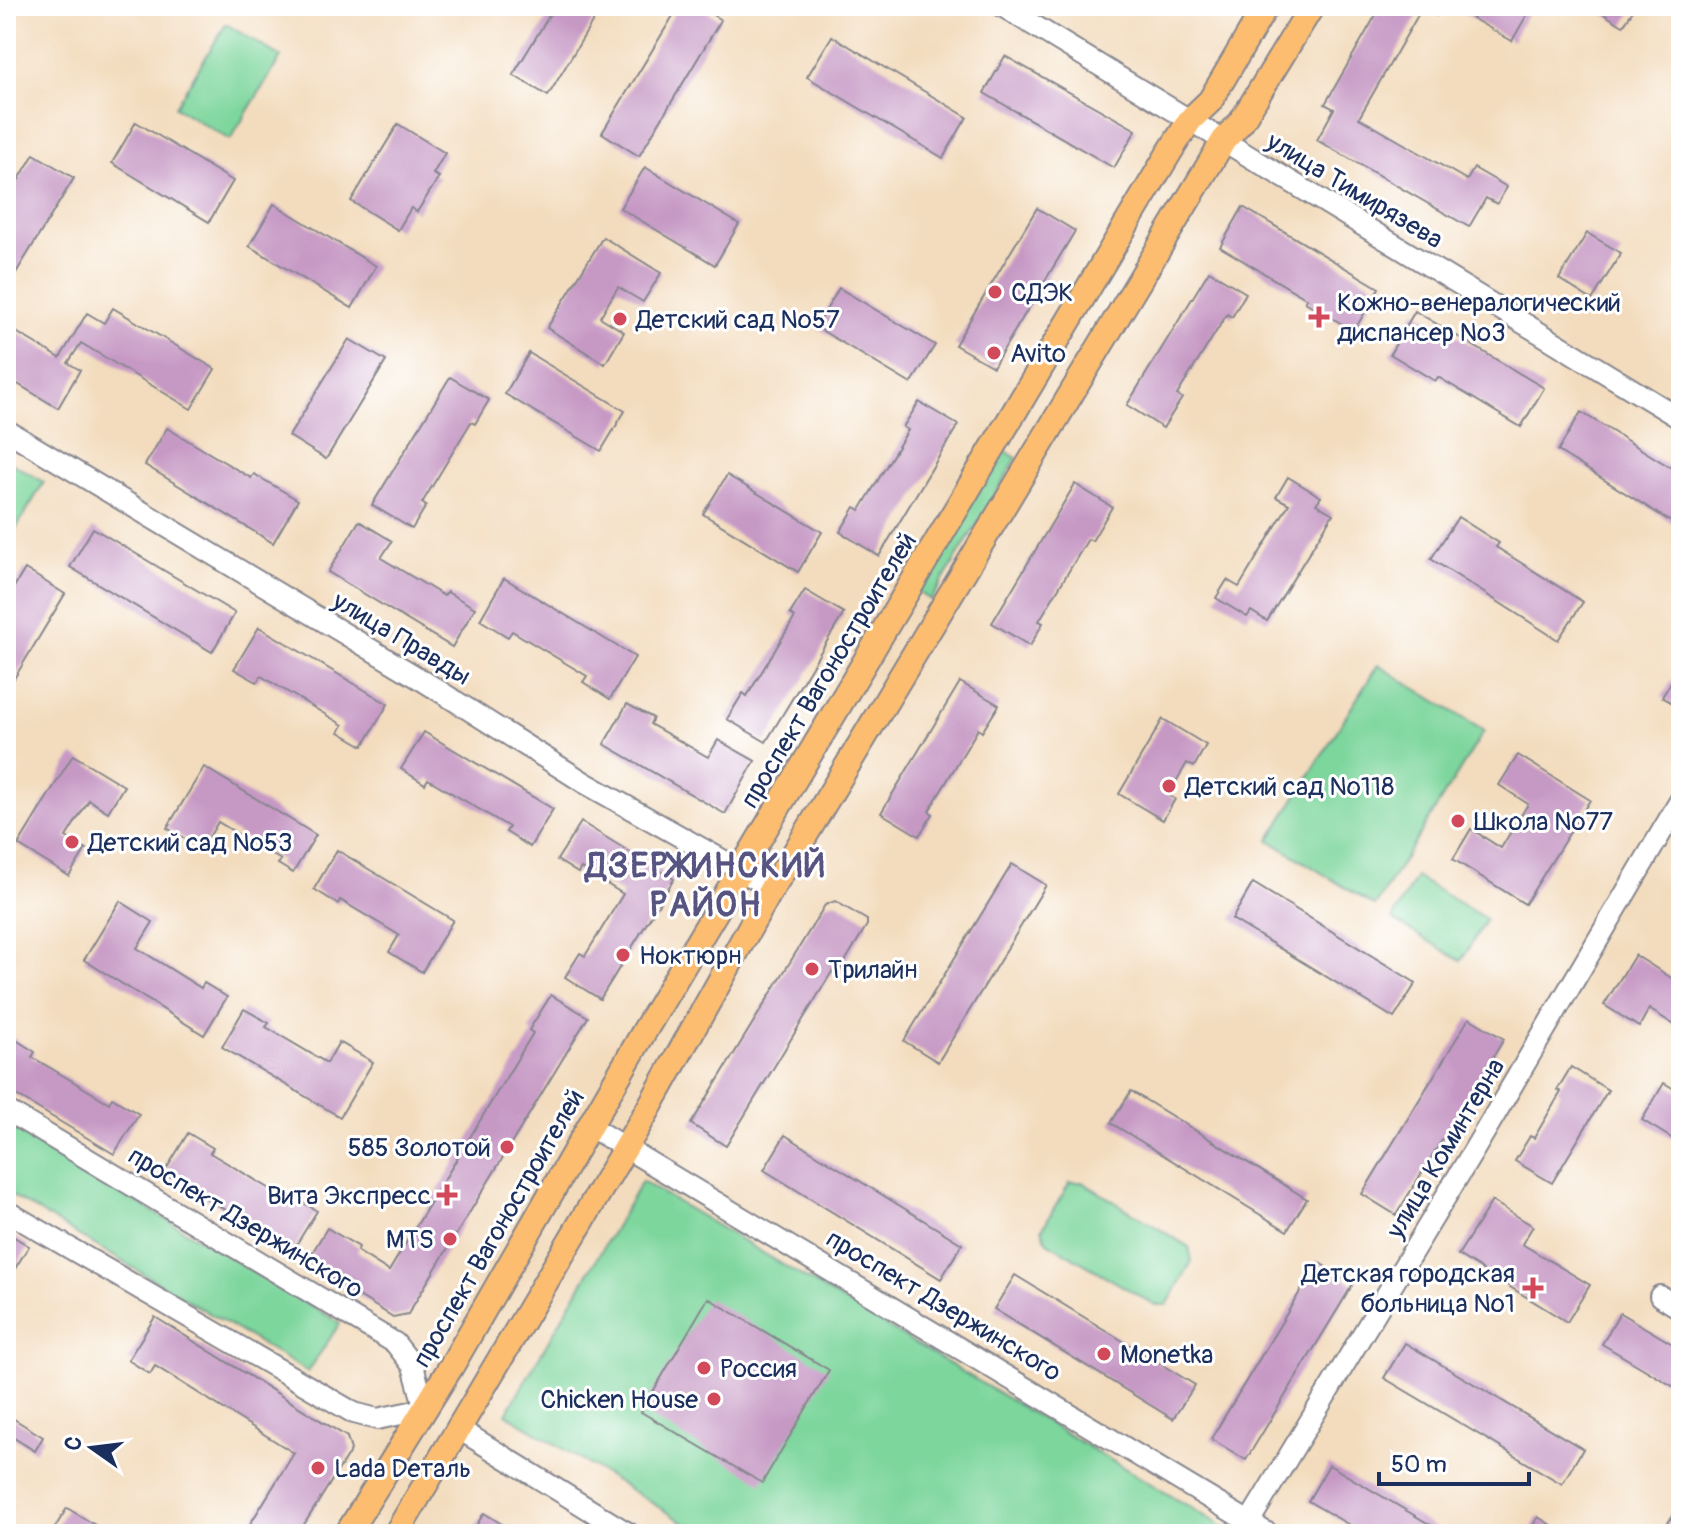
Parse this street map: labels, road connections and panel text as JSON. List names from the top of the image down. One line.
{"streets":{"main road":["проспект Вагоностроителей"],"street":["улица Тимирязева","улица Правды","улица Коминтерна","проспект Дзержинского"]},"crossings":[["улица Тимирязева","проспект Вагоностроителей"],["улица Правды","проспект Вагоностроителей"],["проспект Вагоностроителей","проспект Дзержинского"],["улица Коминтерна","проспект Дзержинского"]],"districts":["ДЗЕРЖИНСКИЙ РАЙОН"],"places":{"other":["СДЭК","Детский сад №57","Avito","Детский сад №118","Школа №77","Детский сад №53","Ноктюрн","Трилайн","585 Золотой","MTS","Monetka","Россия","Chicken House","Lada Dеталь"],"health":["Кожно-венералогический диспансер №3","Вита Экспресс","Детская городская больница №1"]},"scale_bar":"50 m","north":"left"}
